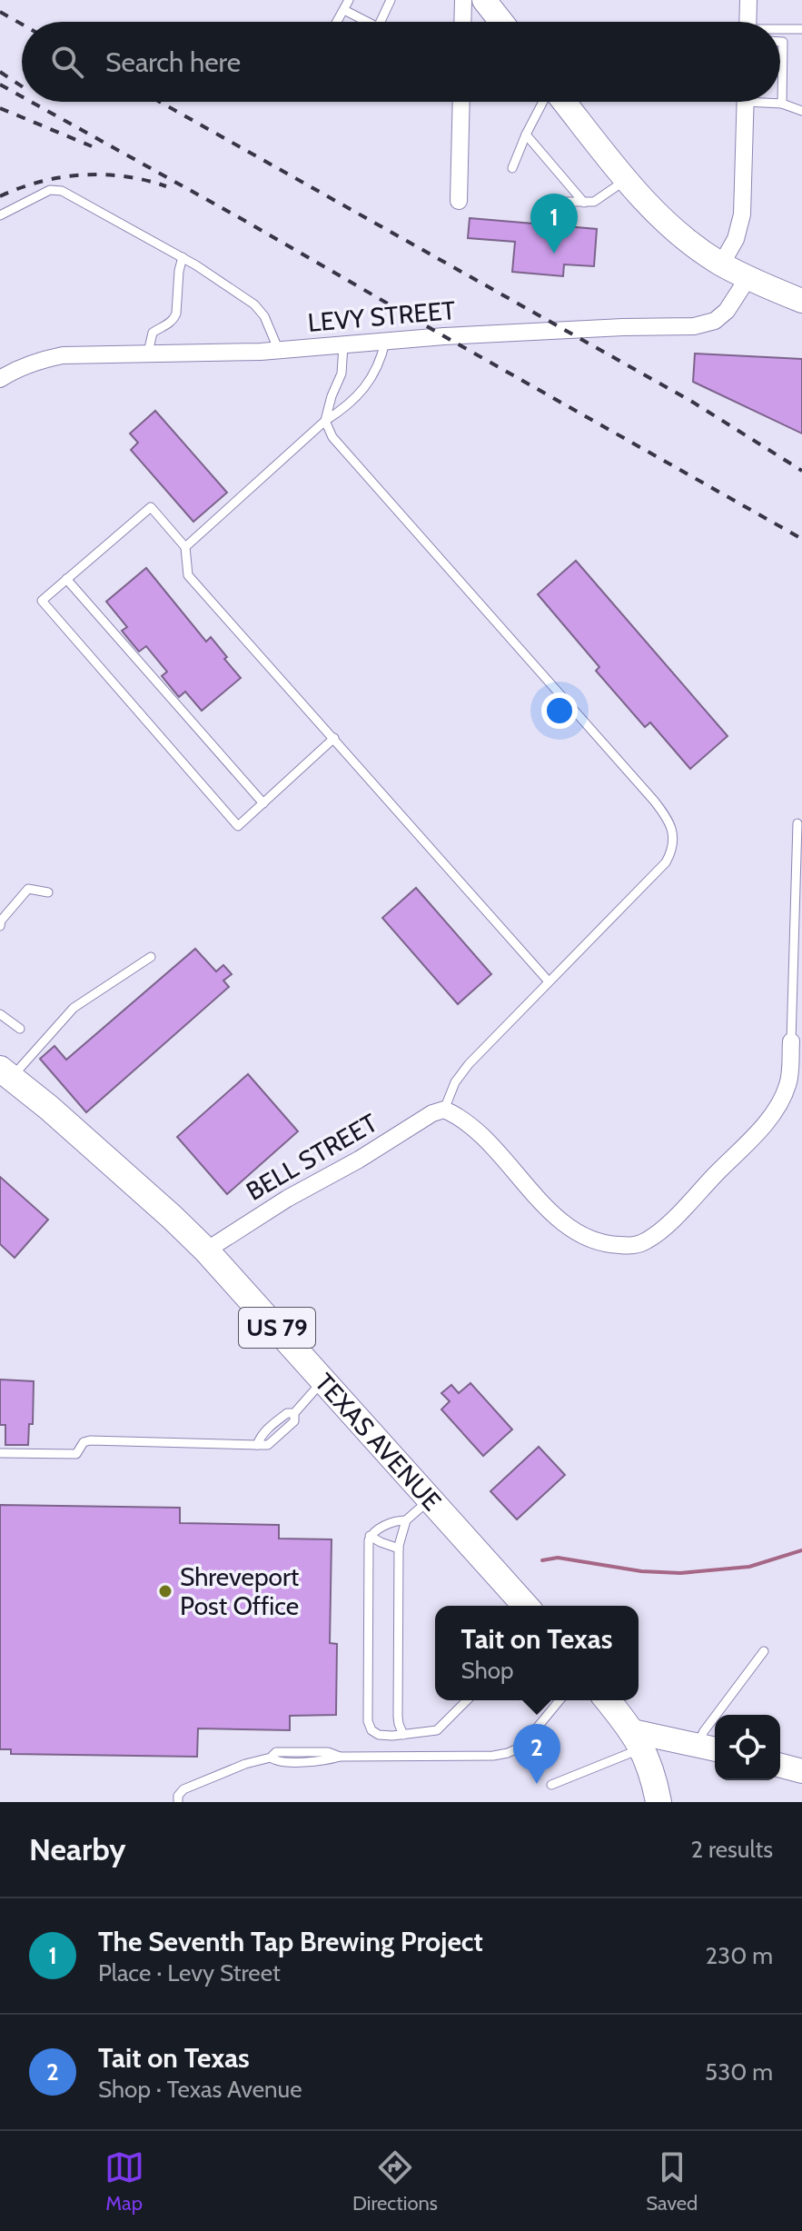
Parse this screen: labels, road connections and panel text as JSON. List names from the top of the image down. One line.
{"streets":{"main road":["US 79","TEXAS AVENUE"],"street":["LEVY STREET","BELL STREET"]},"crossings":[["BELL STREET","TEXAS AVENUE"]],"places":["Shreveport Post Office"],"page":{"search":"Search here","pins":["1","2"],"popup":["Tait on Texas","Shop"],"heading":["Nearby","2 results"],"list":[{"mark":"1","name":"The Seventh Tap Brewing Project","note":"Place · Levy Street","value":"230 m"},{"mark":"2","name":"Tait on Texas","note":"Shop · Texas Avenue","value":"530 m"}],"nav":["Map","Directions","Saved"]}}
